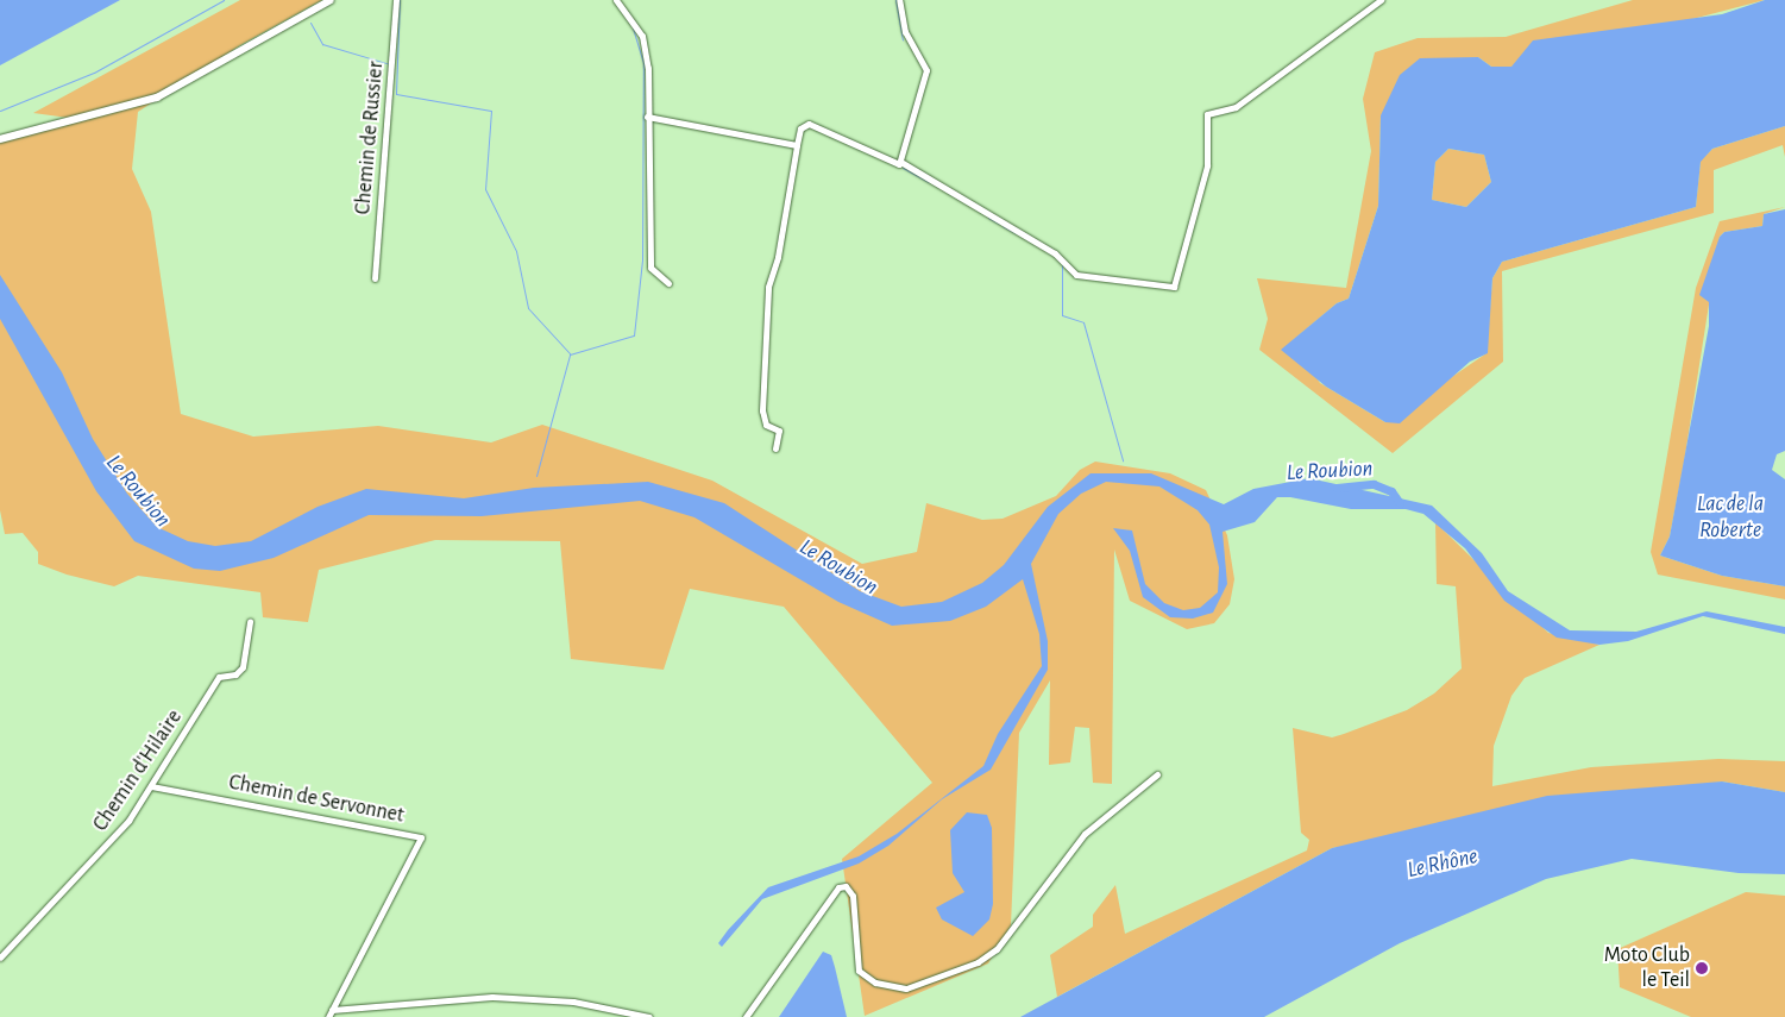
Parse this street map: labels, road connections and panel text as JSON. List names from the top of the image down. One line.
{"streets":{"street":["Chemin de Russier","Chemin d'Hilaire","Chemin de Servonnet"]},"crossings":[["Chemin d'Hilaire","Chemin de Servonnet"]],"water":["Le Roubion","Lac de la Roberte","Le Rhône"],"places":["Moto Club le Teil"]}
